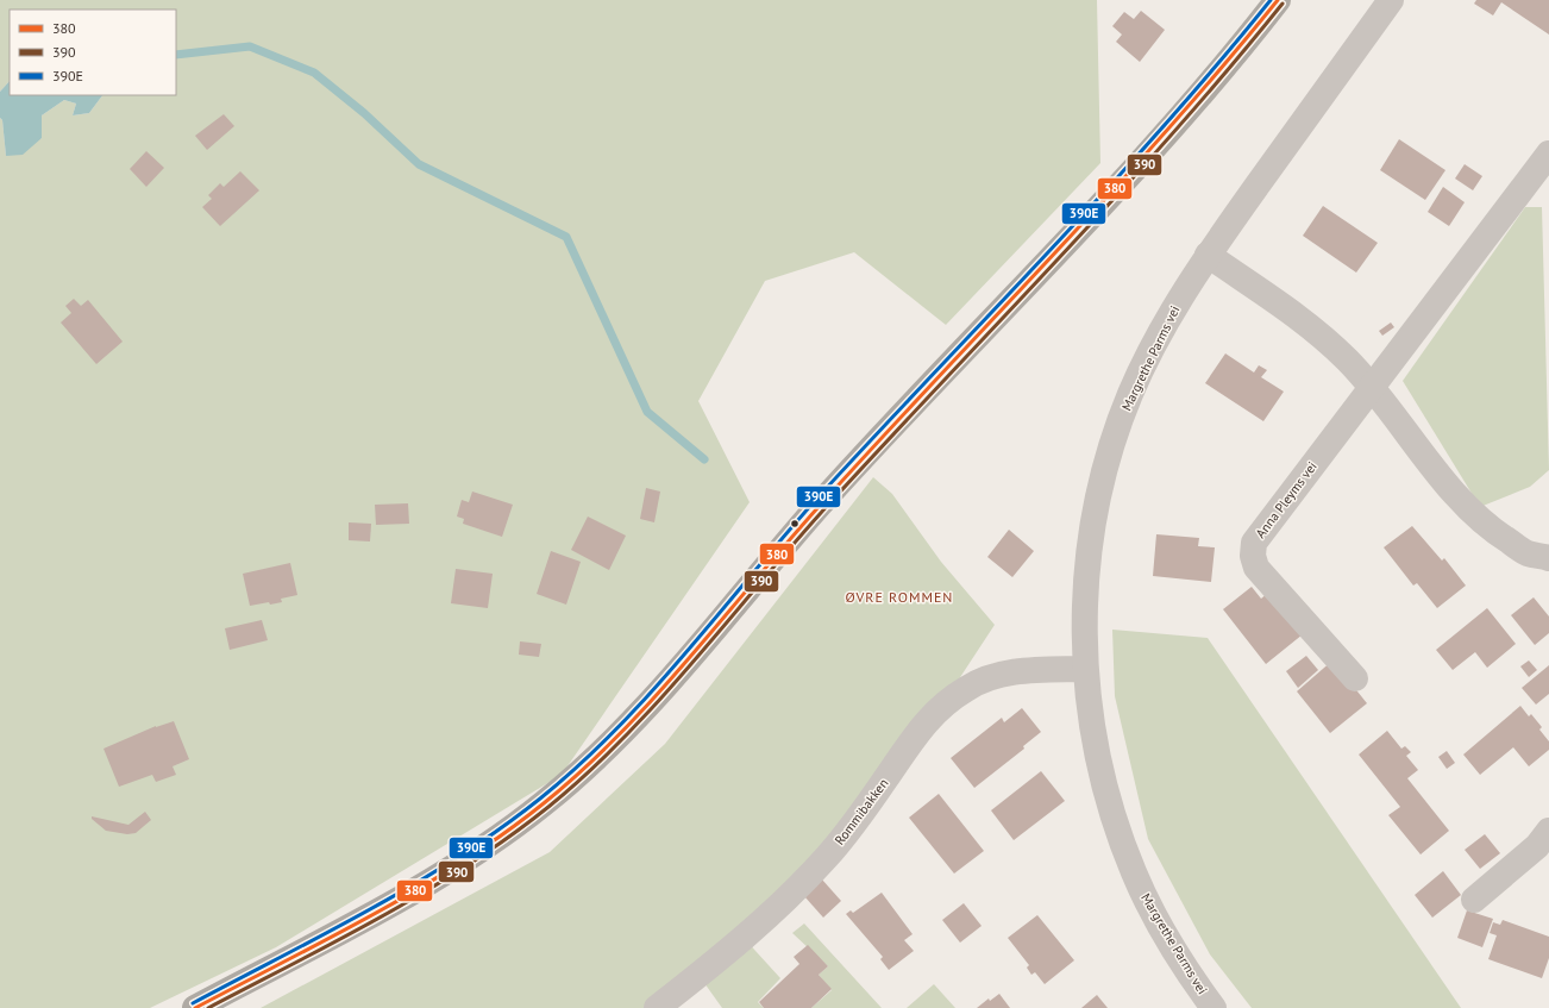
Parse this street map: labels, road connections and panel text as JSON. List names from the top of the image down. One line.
{"streets":{"street":["Margrethe Parms vei","Anna Pleyms vei","Rommibakken"]},"crossings":[["Margrethe Parms vei","Rommibakken"]],"districts":["ØVRE ROMMEN"],"lines":["transit line 380","transit line 390E","transit line 390"],"legend":["380","390","390E"]}
